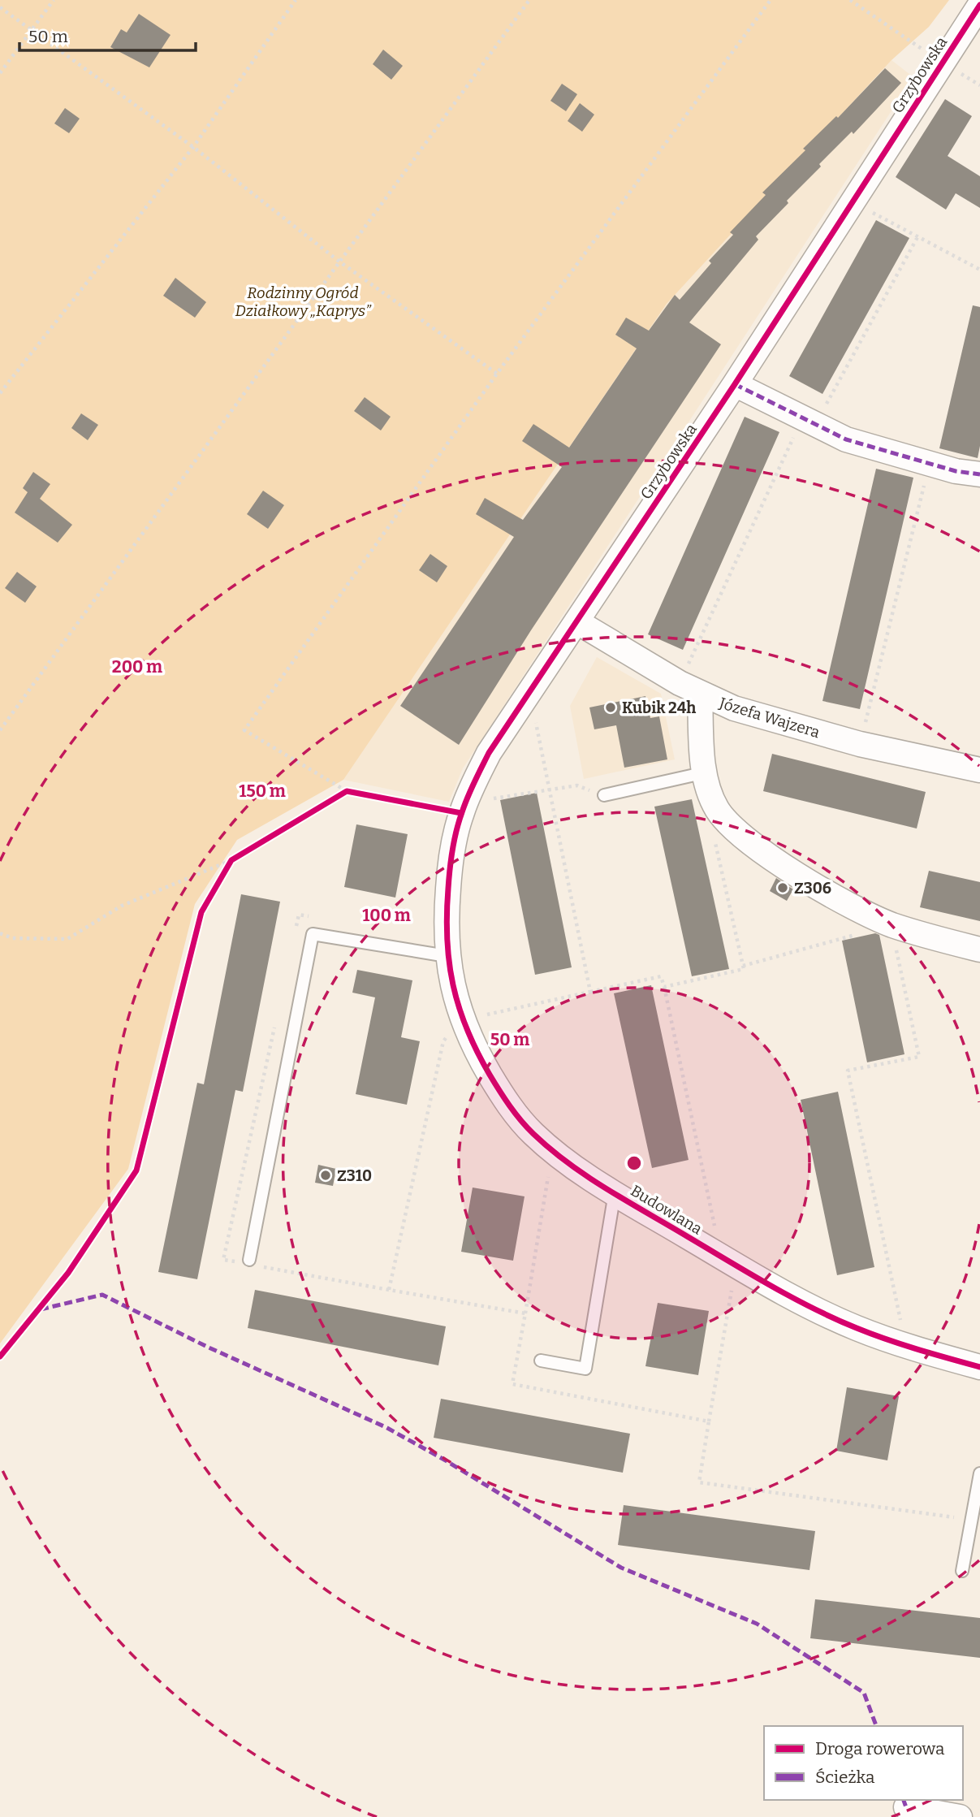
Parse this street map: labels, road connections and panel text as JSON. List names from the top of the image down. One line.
{"streets":{"street":["Grzybowska","Józefa Wajzera","Budowlana"]},"crossings":[["Grzybowska","Józefa Wajzera"],["Grzybowska","Budowlana"]],"parks":["Rodzinny Ogród Działkowy „Kaprys”"],"places":["Kubik 24h","Z306","Z310"],"legend":["Droga rowerowa","Ścieżka"],"scale_bar":"50 m","rings":["200 m","150 m","100 m","50 m"]}
